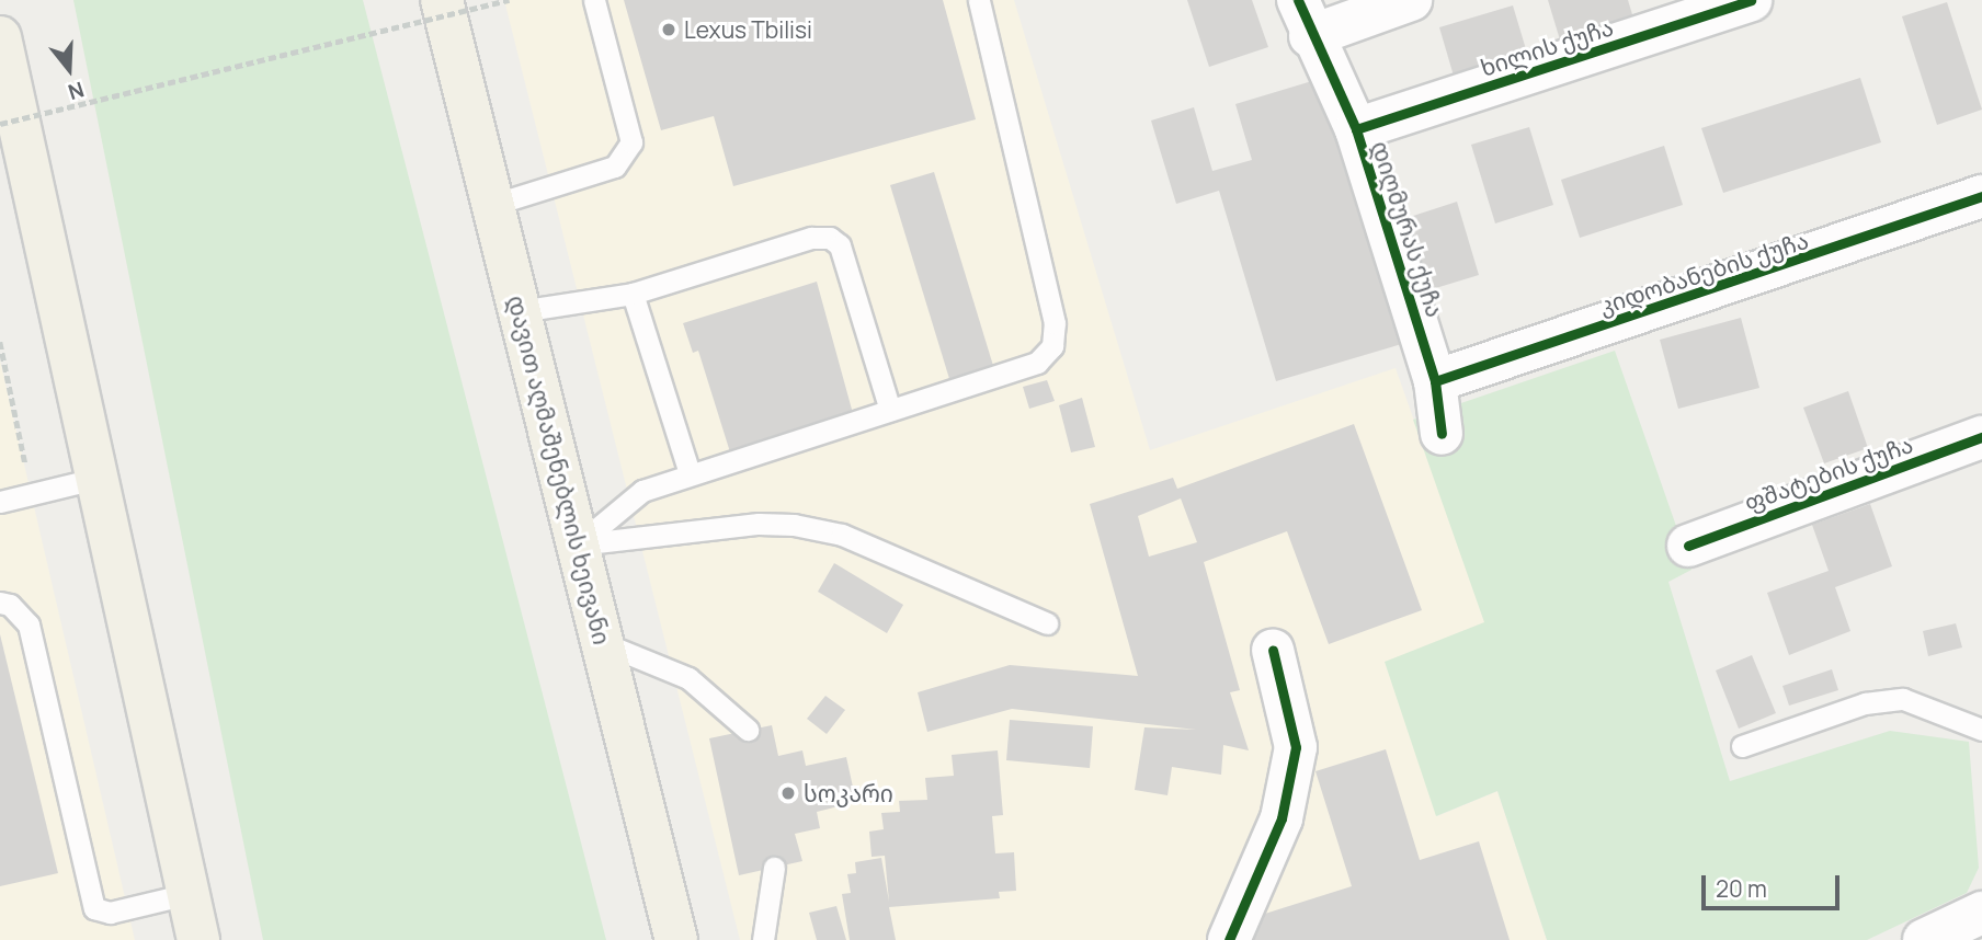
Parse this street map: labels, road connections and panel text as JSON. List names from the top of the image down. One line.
{"streets":{"highway":["დავით აღმაშენებლის ხეივანი"],"street":["ხილის ქუჩა","დიღმურას ქუჩა","კიდობანების ქუჩა","ფშატების ქუჩა"]},"crossings":[["ხილის ქუჩა","დიღმურას ქუჩა"],["დიღმურას ქუჩა","კიდობანების ქუჩა"]],"places":["Lexus Tbilisi","სოკარი"],"scale_bar":"20 m","north":"bottom"}
